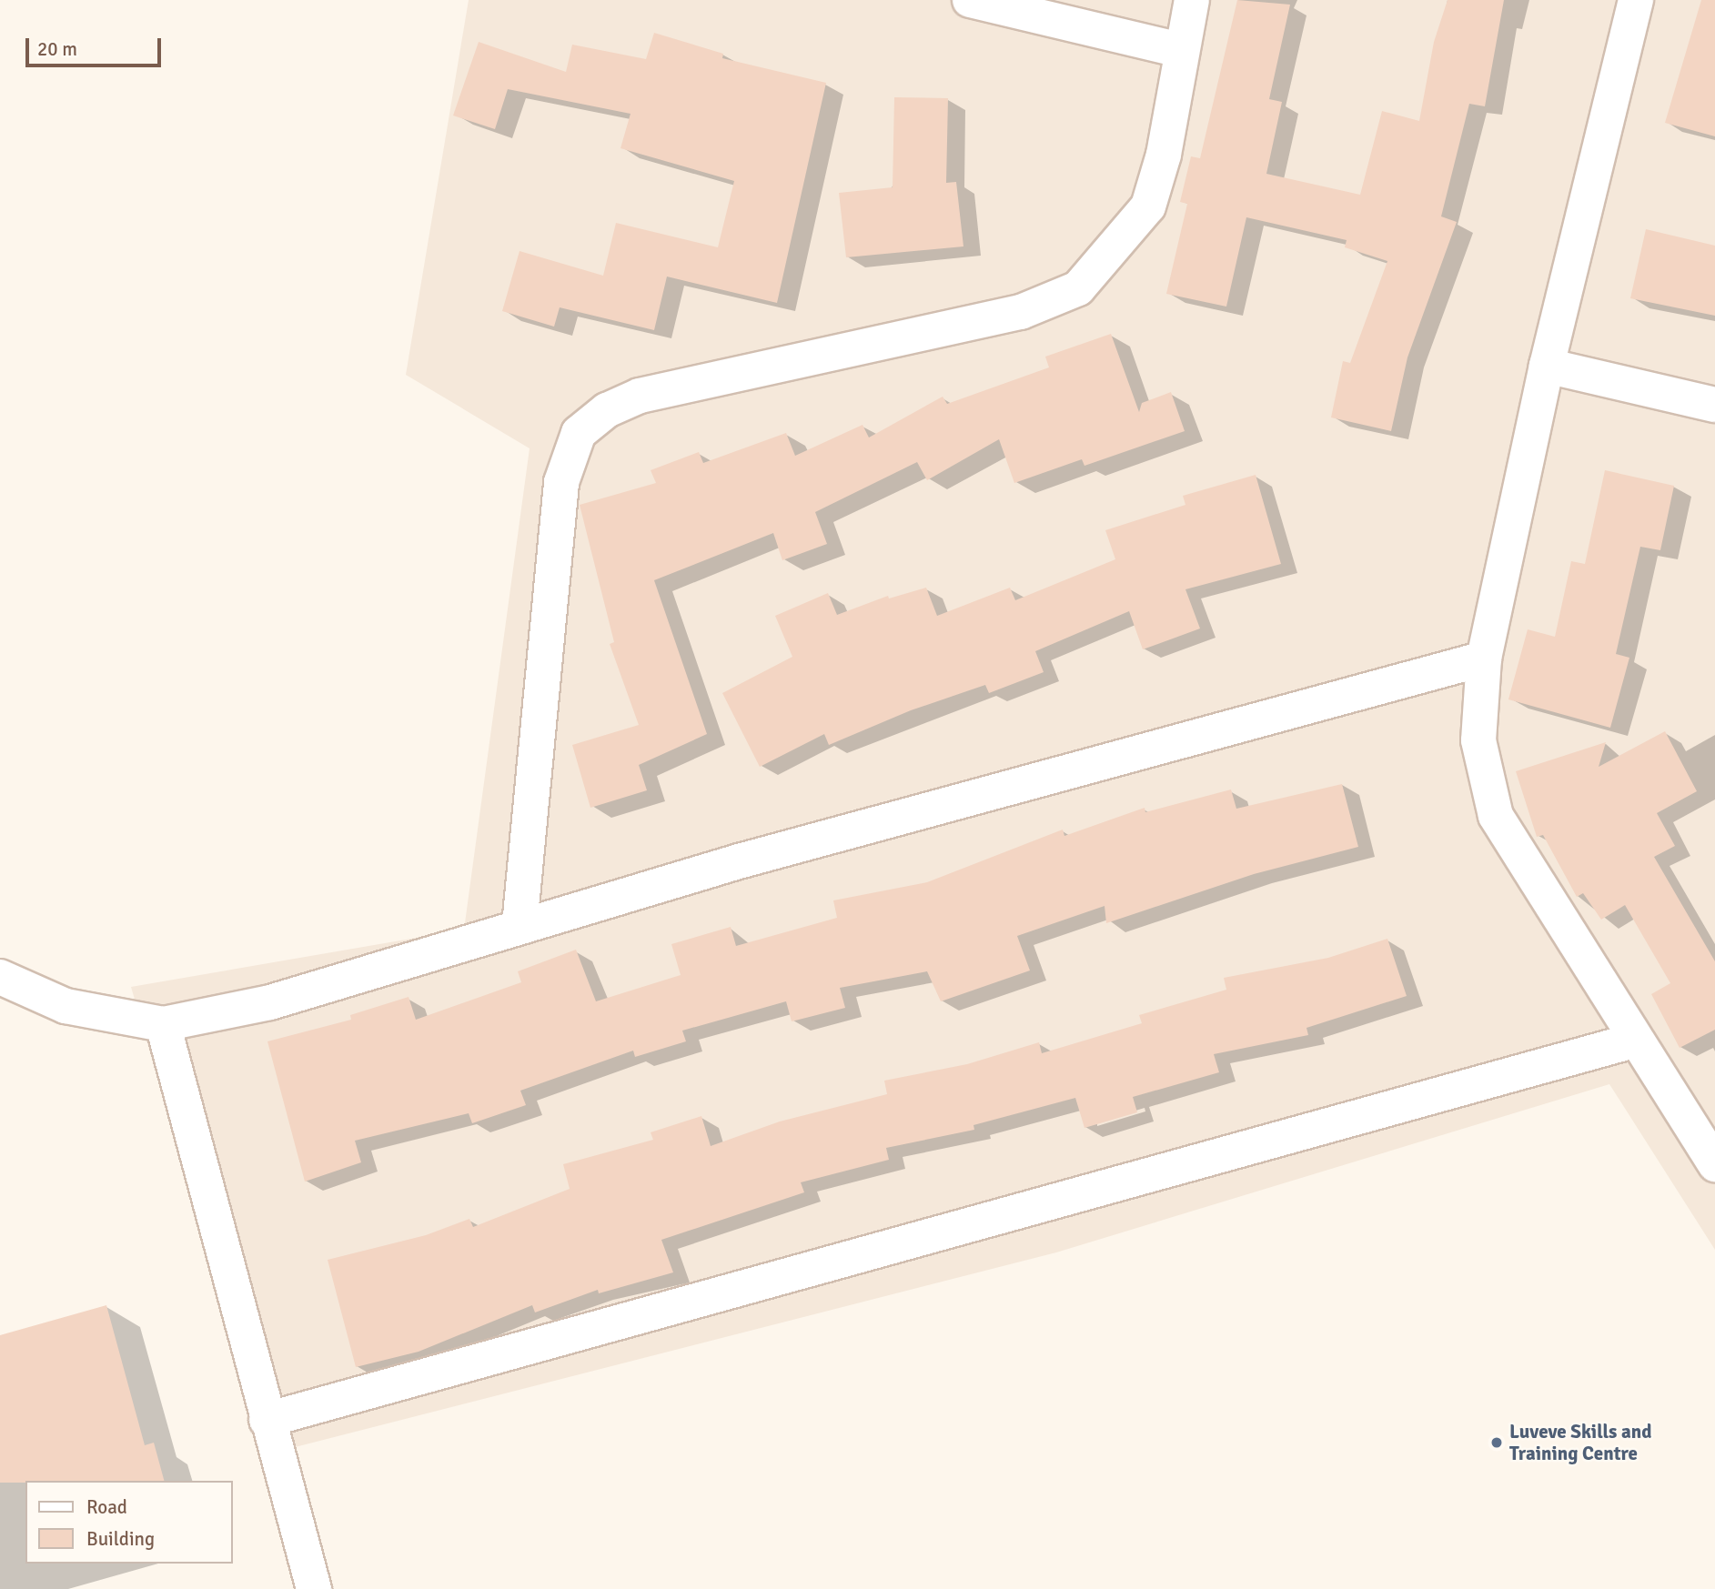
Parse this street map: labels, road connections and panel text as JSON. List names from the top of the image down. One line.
{"places":["Luveve Skills and Training Centre"],"legend":["Road","Building"],"scale_bar":"20 m"}
